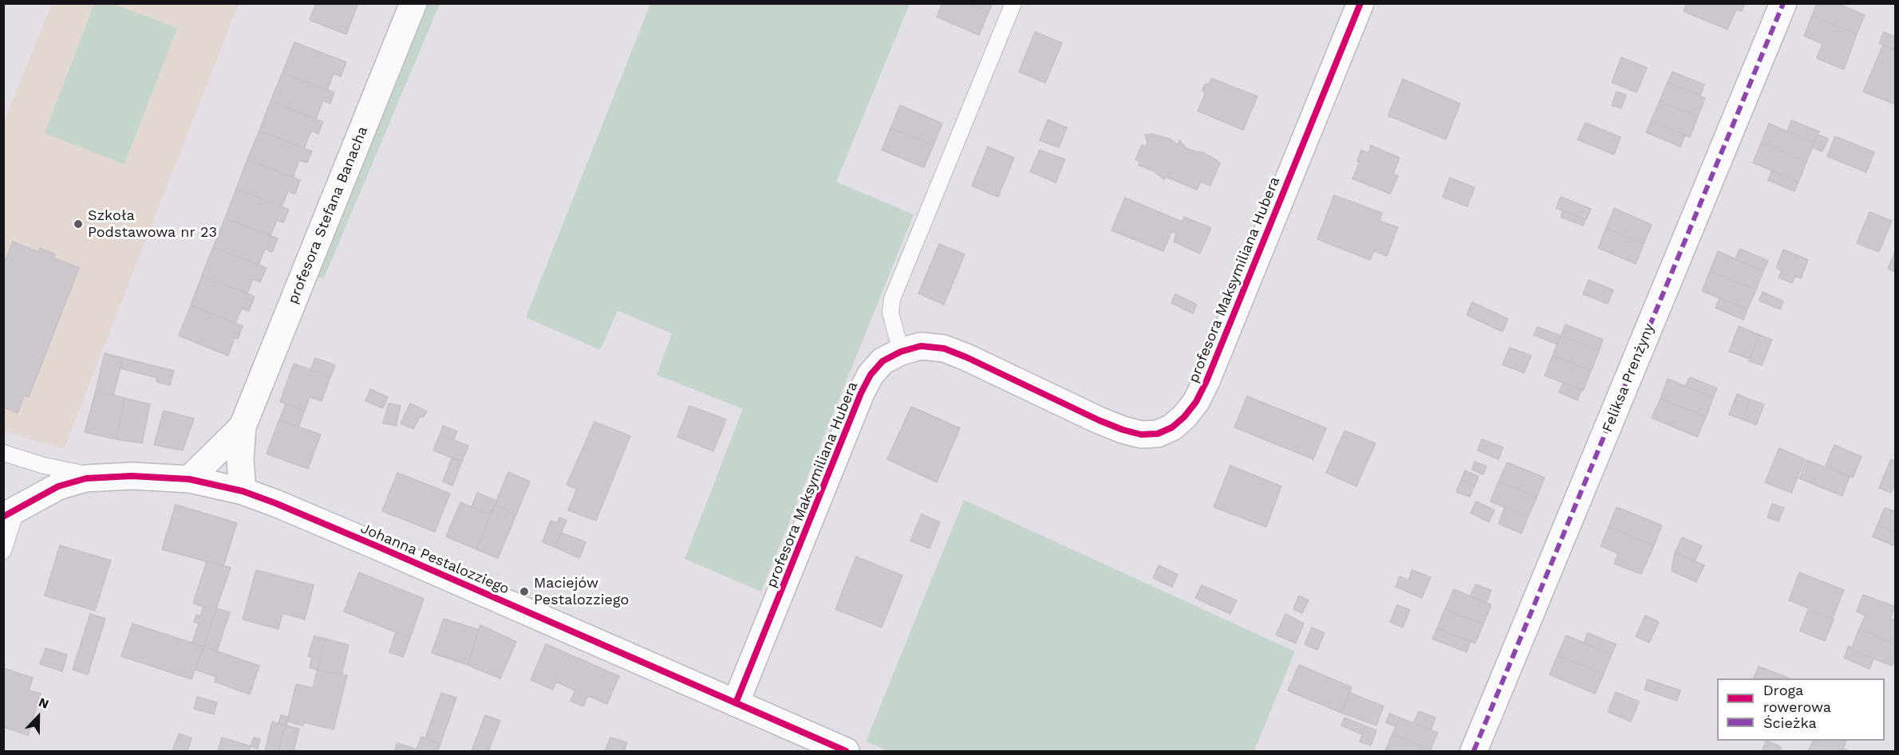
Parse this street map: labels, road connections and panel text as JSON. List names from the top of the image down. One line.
{"streets":{"street":["profesora Stefana Banacha","profesora Maksymiliana Hubera","Feliksa Prenżyny","Johanna Pestalozziego"]},"crossings":[["profesora Stefana Banacha","Johanna Pestalozziego"],["profesora Maksymiliana Hubera","Johanna Pestalozziego"]],"places":["Szkoła Podstawowa nr 23","Maciejów Pestalozziego"],"legend":["Droga rowerowa","Ścieżka"],"north":"top"}
